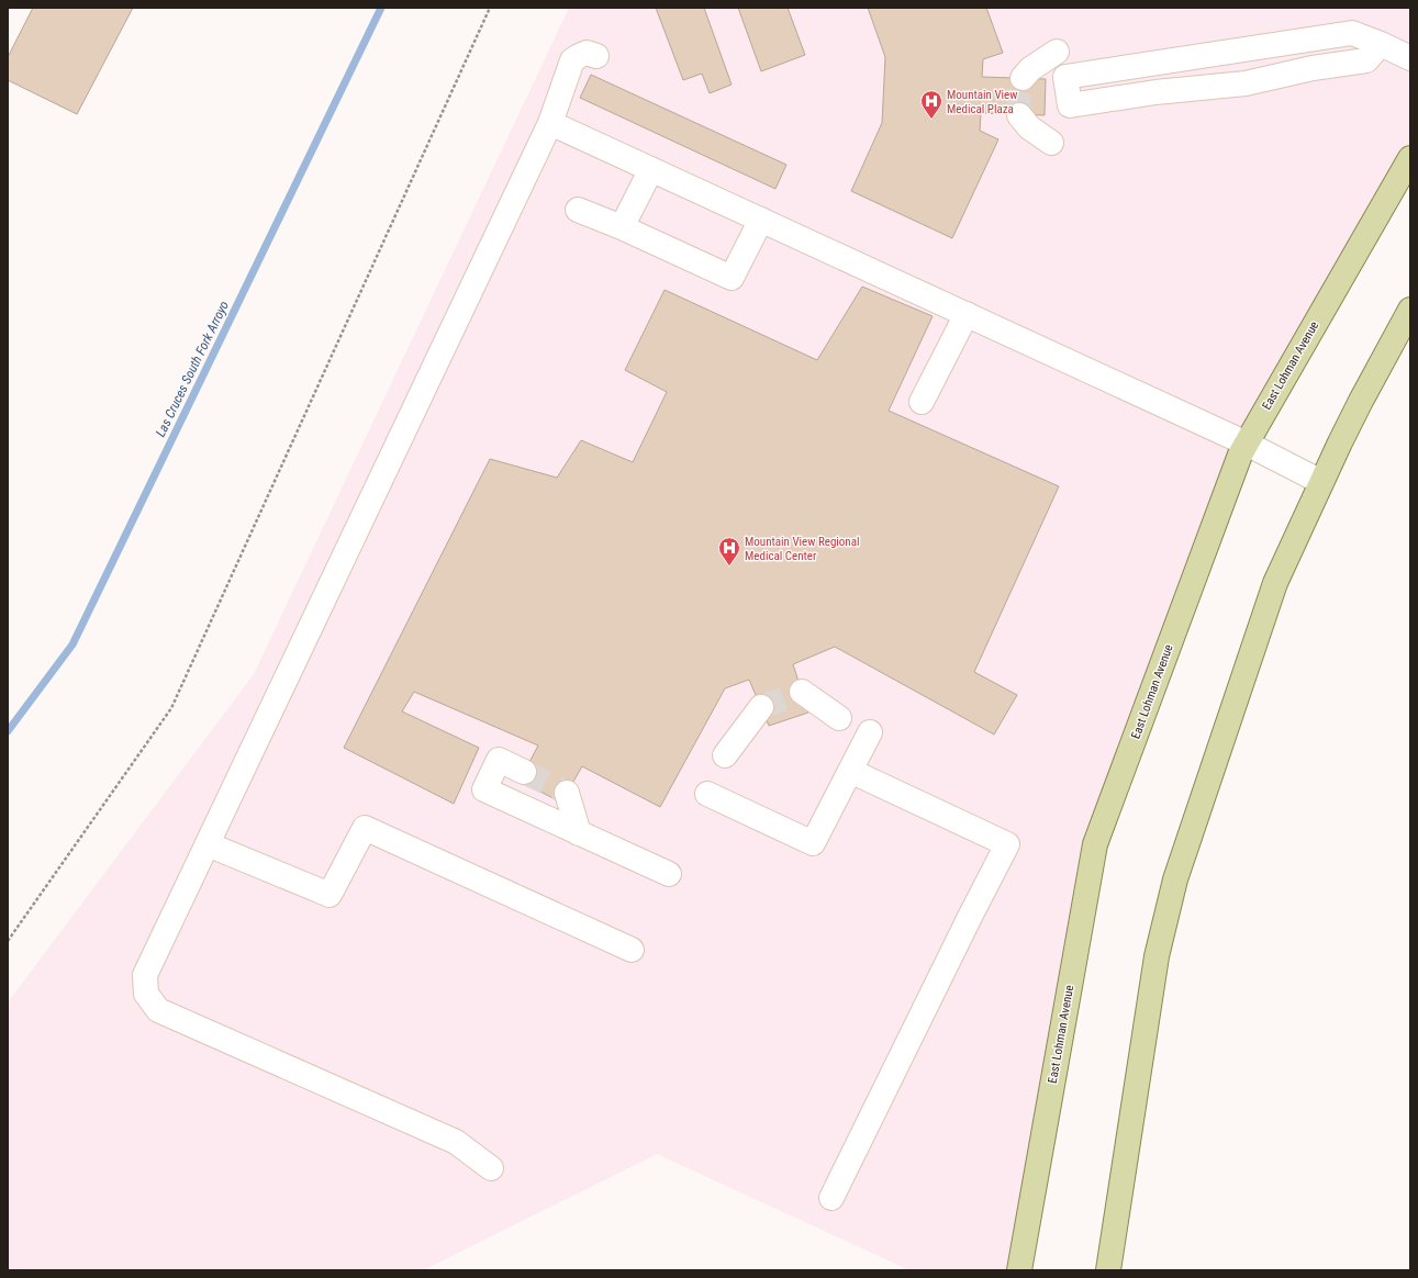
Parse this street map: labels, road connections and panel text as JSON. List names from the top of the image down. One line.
{"streets":{"main road":["East Lohman Avenue"]},"water":["Las Cruces South Fork Arroyo"],"places":{"hospital":["Mountain View Medical Plaza","Mountain View Regional Medical Center"]}}
